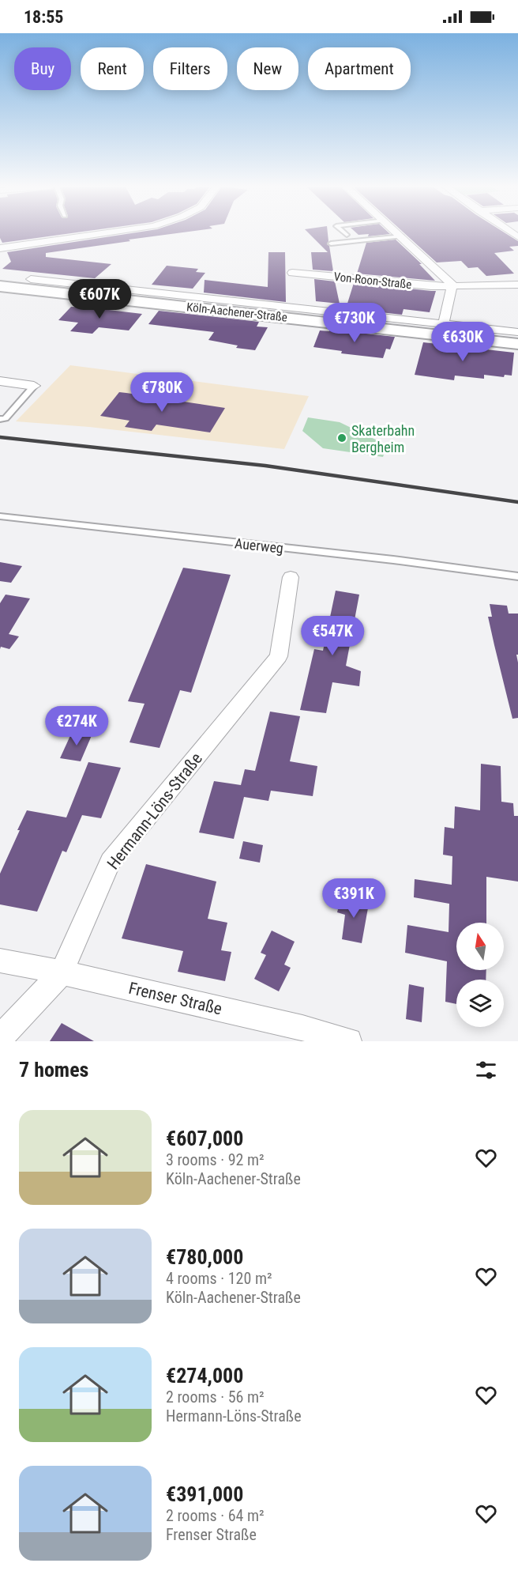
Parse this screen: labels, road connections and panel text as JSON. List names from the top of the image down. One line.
{"streets":{"main road":["Köln-Aachener-Straße"],"street":["Von-Roon-Straße","Hermann-Löns-Straße","Frenser Straße"],"lane":["Auerweg"]},"crossings":[["Hermann-Löns-Straße","Frenser Straße"]],"places":["Skaterbahn Bergheim"],"north":"top","page":{"status":"18:55","chip":["Buy","Rent","Filters","New","Apartment"],"price":["€607K","€730K","€630K","€780K","€547K","€274K","€391K"],"heading":"7 homes","list":[{"name":"€607,000","note":"3 rooms · 92 m² · Köln-Aachener-Straße"},{"name":"€780,000","note":"4 rooms · 120 m² · Köln-Aachener-Straße"},{"name":"€274,000","note":"2 rooms · 56 m² · Hermann-Löns-Straße"},{"name":"€391,000","note":"2 rooms · 64 m² · Frenser Straße"}]}}
